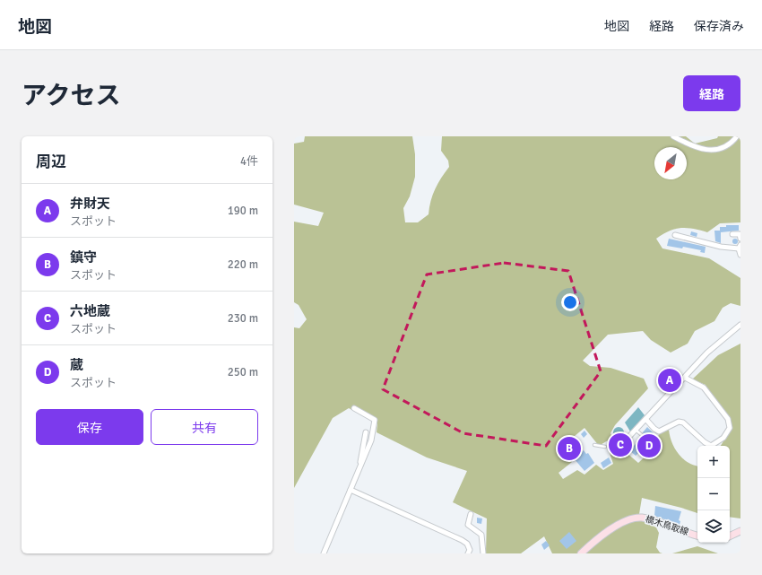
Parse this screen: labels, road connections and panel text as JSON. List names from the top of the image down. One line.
{"streets":{"main road":["橋木鳥取線"]},"north":"bottom left","page":{"header":"地図","nav":["地図","経路","保存済み"],"title":"アクセス","buttons":["経路",["保存","共有"]],"heading":["周辺","4件"],"list":[{"mark":"A","name":"弁財天","note":"スポット","value":"190 m"},{"mark":"B","name":"鎮守","note":"スポット","value":"220 m"},{"mark":"C","name":"六地蔵","note":"スポット","value":"230 m"},{"mark":"D","name":"蔵","note":"スポット","value":"250 m"}],"pins":["A","C","D","B"],"map_buttons":["+","−"]}}
